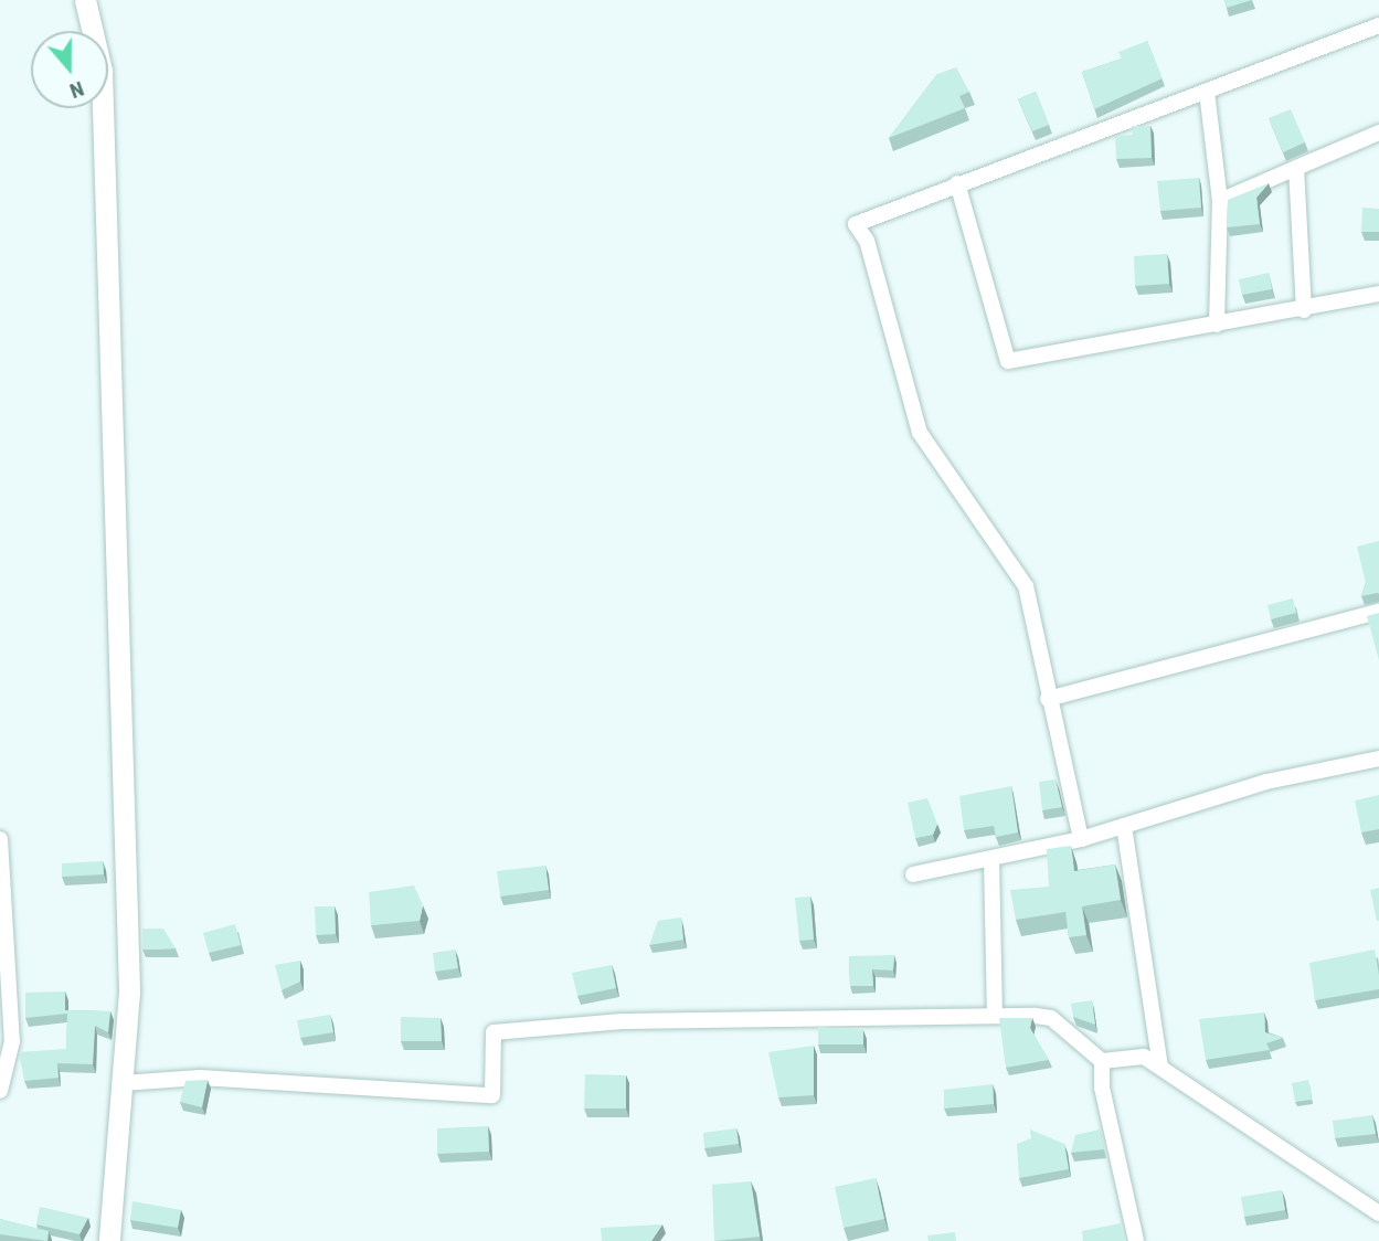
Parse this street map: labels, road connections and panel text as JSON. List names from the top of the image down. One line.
{"north":"bottom"}
